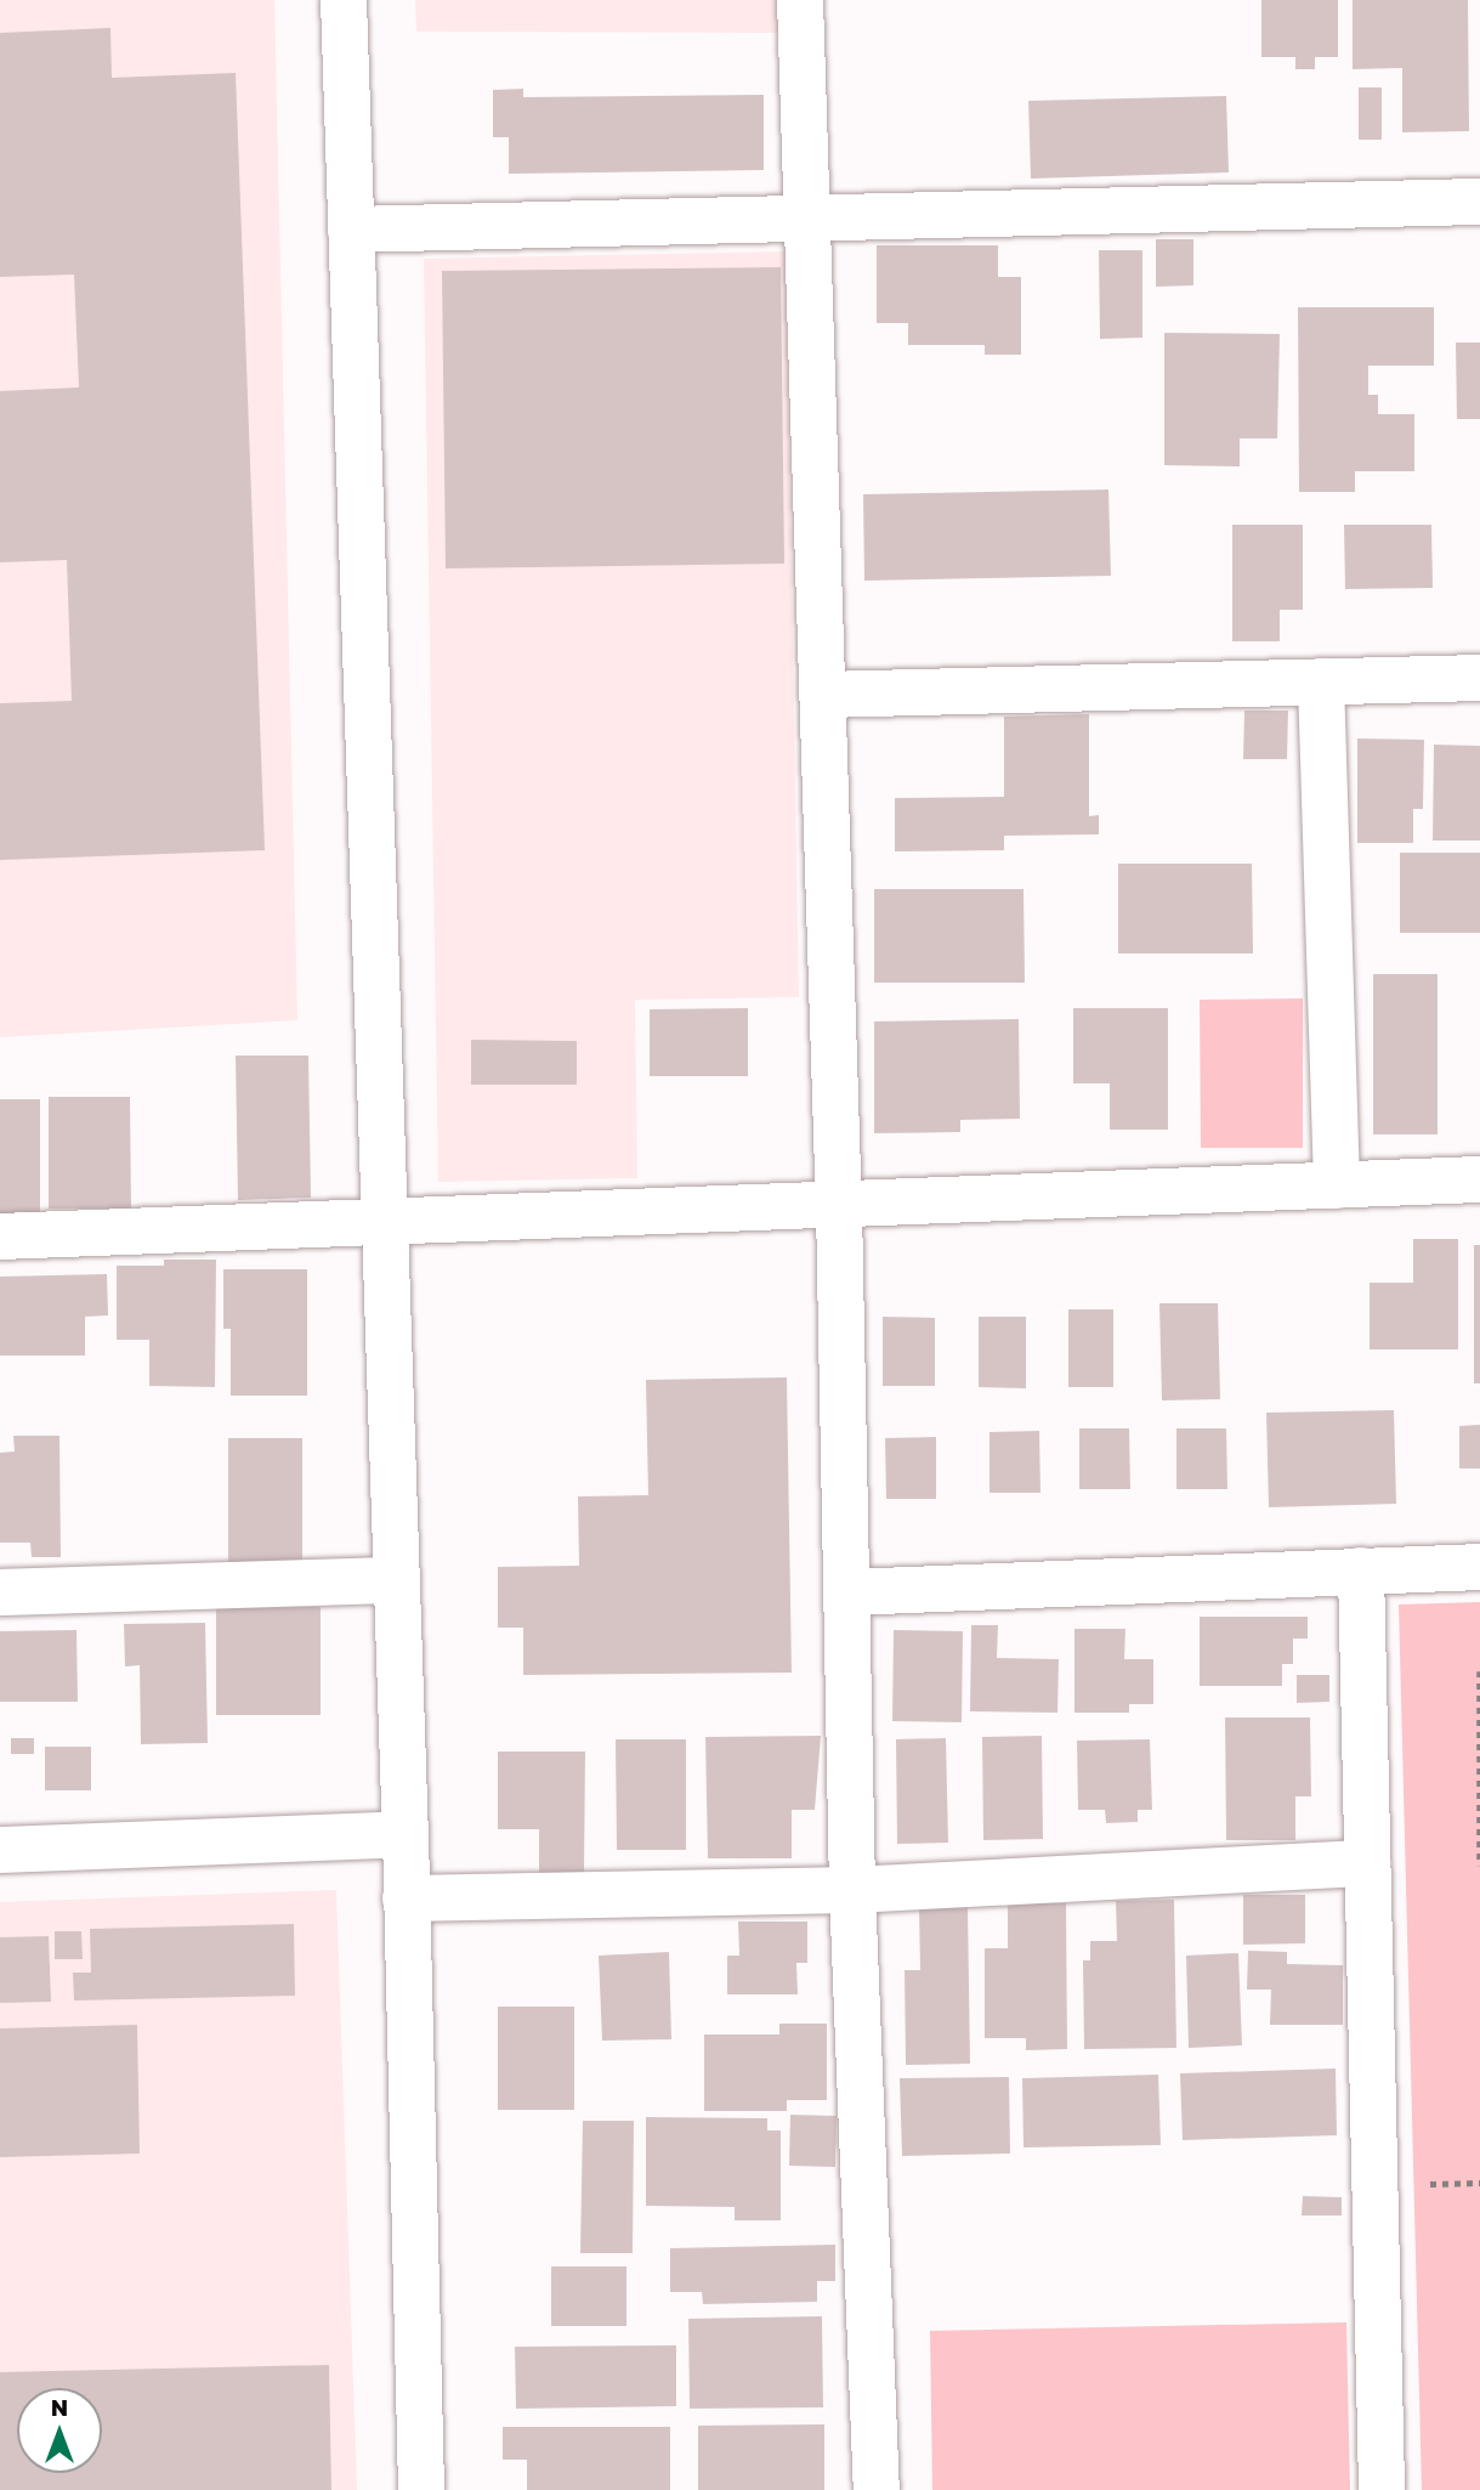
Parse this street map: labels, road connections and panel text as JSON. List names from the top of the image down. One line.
{"north":"top"}
